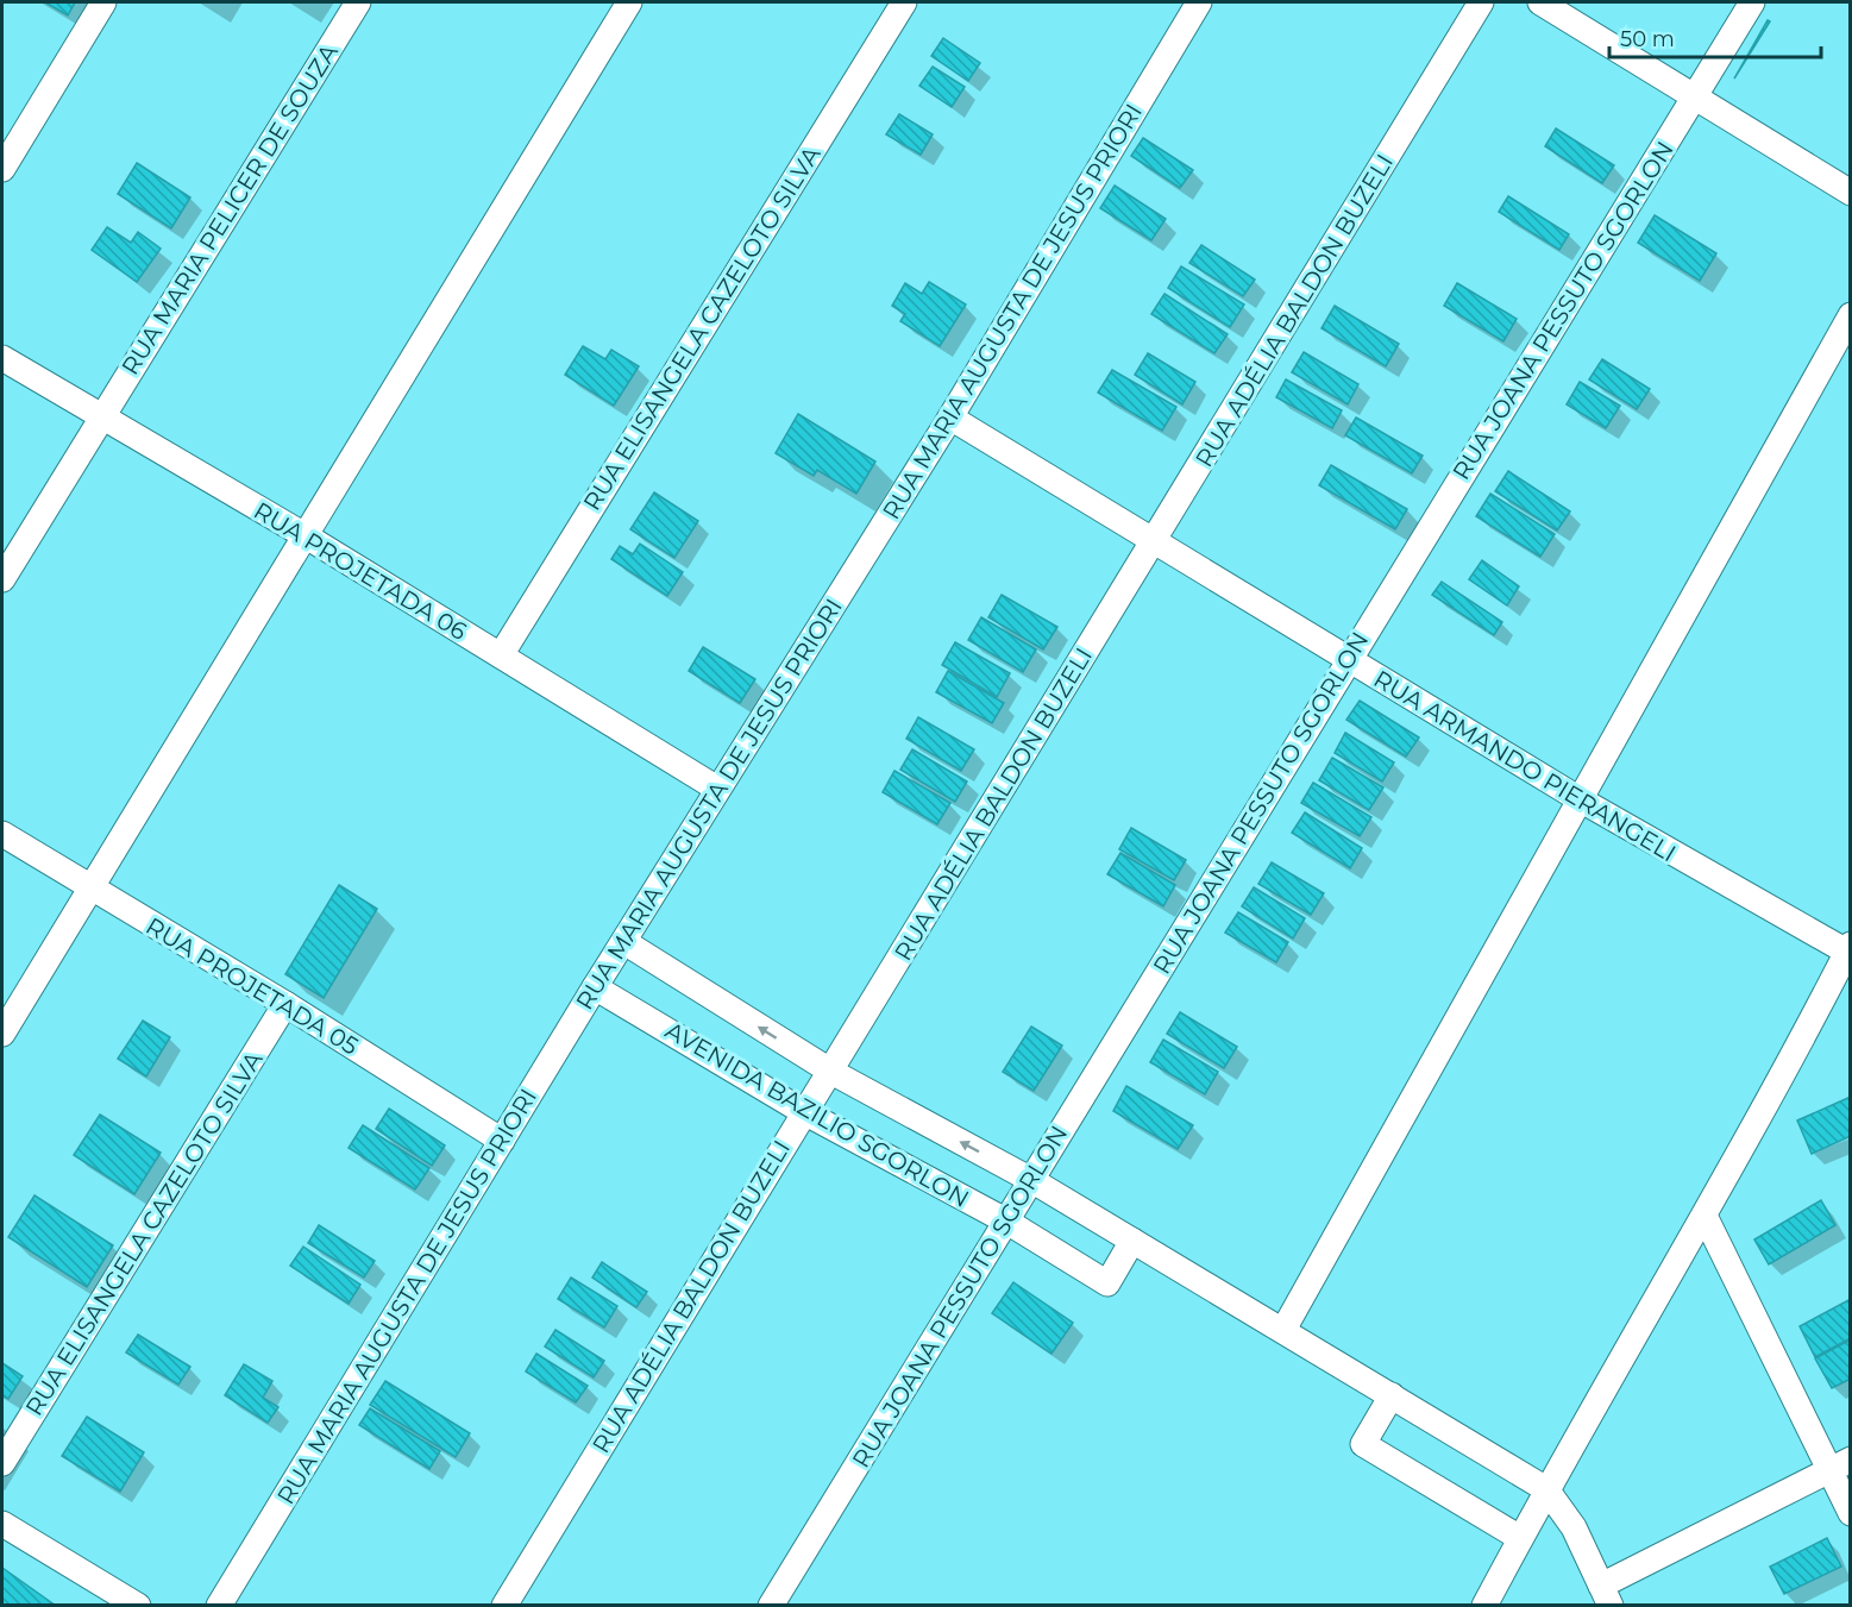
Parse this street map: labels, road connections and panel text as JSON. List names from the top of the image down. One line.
{"streets":{"street":["RUA MARIA PELICER DE SOUZA","RUA ADÉLIA BALDON BUZELI","RUA JOANA PESSUTO SGORLON","RUA MARIA AUGUSTA DE JESUS PRIORI","RUA ELISANGELA CAZELOTO SILVA","RUA PROJETADA 06","RUA ARMANDO PIERANGELI","RUA PROJETADA 05","AVENIDA BAZILIO SGORLON"]},"crossings":[["RUA MARIA PELICER DE SOUZA","RUA PROJETADA 06"],["RUA ADÉLIA BALDON BUZELI","RUA ARMANDO PIERANGELI"],["RUA ADÉLIA BALDON BUZELI","AVENIDA BAZILIO SGORLON"],["RUA JOANA PESSUTO SGORLON","RUA ARMANDO PIERANGELI"],["RUA JOANA PESSUTO SGORLON","AVENIDA BAZILIO SGORLON"],["RUA MARIA AUGUSTA DE JESUS PRIORI","RUA PROJETADA 06"],["RUA MARIA AUGUSTA DE JESUS PRIORI","RUA ARMANDO PIERANGELI"],["RUA MARIA AUGUSTA DE JESUS PRIORI","RUA PROJETADA 05"],["RUA MARIA AUGUSTA DE JESUS PRIORI","AVENIDA BAZILIO SGORLON"],["RUA ELISANGELA CAZELOTO SILVA","RUA PROJETADA 06"],["RUA ELISANGELA CAZELOTO SILVA","RUA PROJETADA 05"]],"scale_bar":"50 m"}
